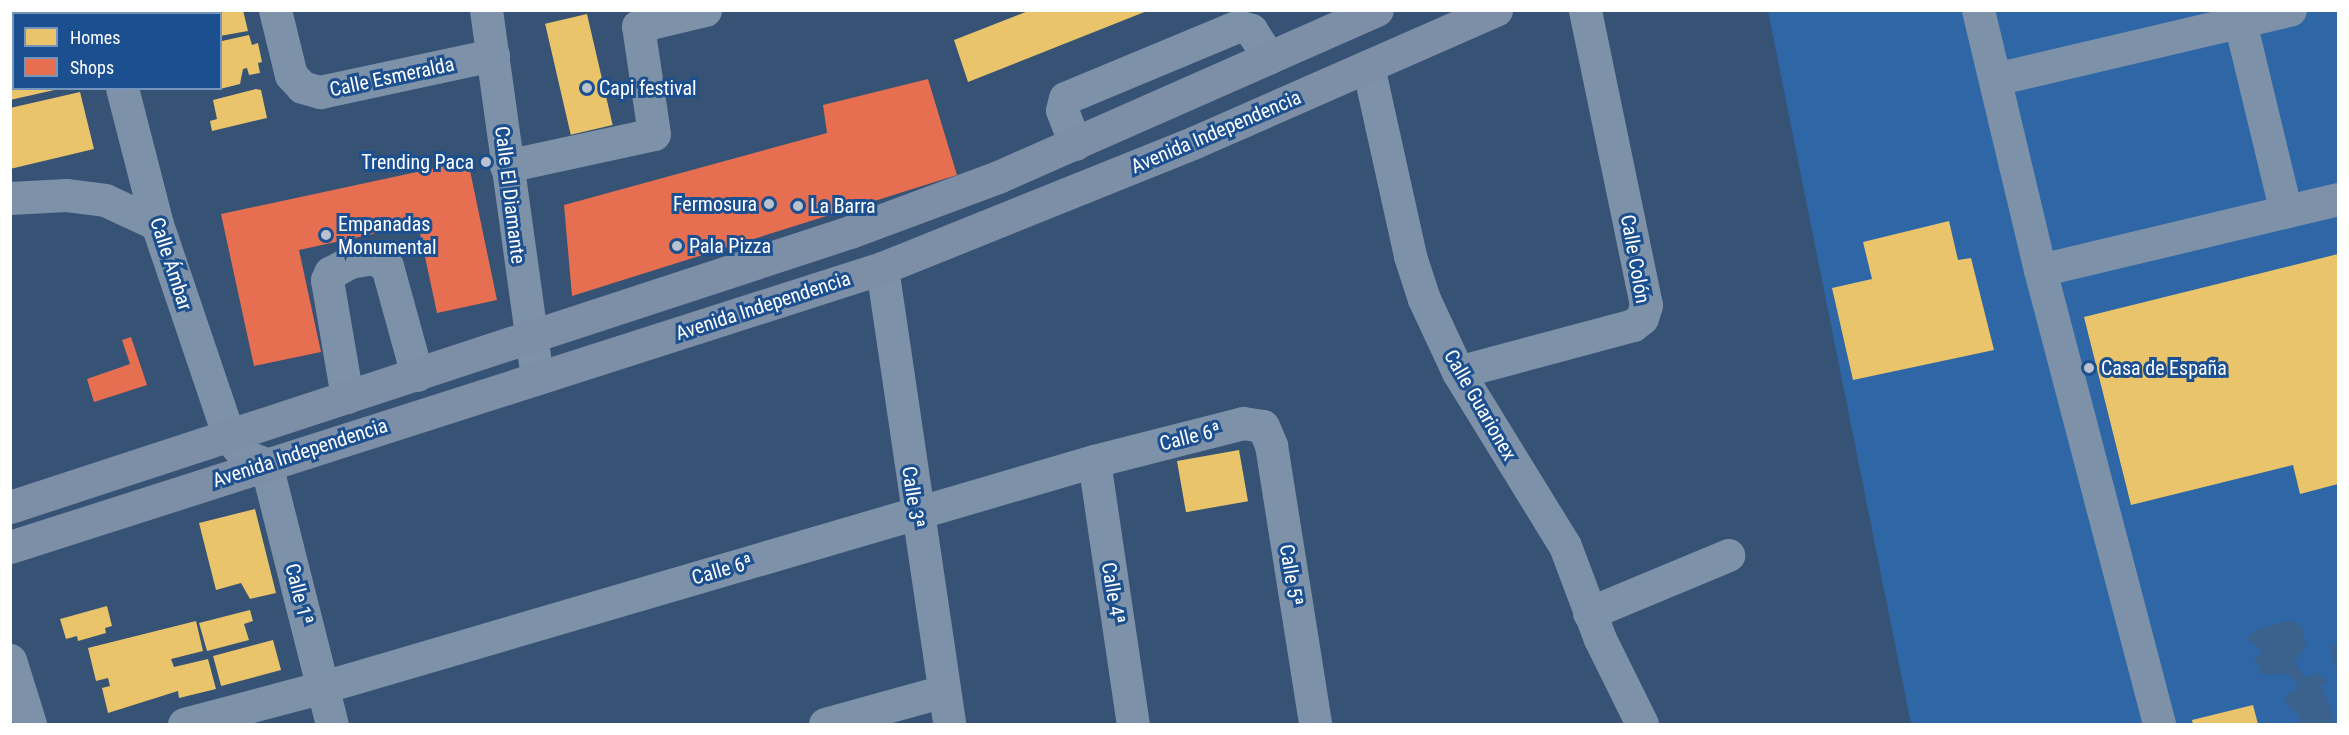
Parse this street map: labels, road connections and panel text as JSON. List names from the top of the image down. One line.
{"streets":{"main road":["Avenida Independencia"],"street":["Calle Esmeralda","Calle El Diamante","Calle Colón","Calle Ámbar","Calle Guarionex","Calle 6ª","Calle 3ª","Calle 5ª","Calle 4ª","Calle 1ª"]},"crossings":[["Calle Esmeralda","Calle El Diamante"],["Avenida Independencia","Calle El Diamante"],["Avenida Independencia","Calle Ámbar"],["Avenida Independencia","Calle Guarionex"],["Avenida Independencia","Calle 3ª"],["Avenida Independencia","Calle 1ª"],["Calle Colón","Calle Guarionex"],["Calle 6ª","Calle 3ª"],["Calle 6ª","Calle 5ª"],["Calle 6ª","Calle 4ª"],["Calle 6ª","Calle 1ª"]],"places":["Capi festival","Trending Paca","Fermosura","La Barra","Empanadas Monumental","Pala Pizza","Casa de España"],"legend":["Homes","Shops"]}
